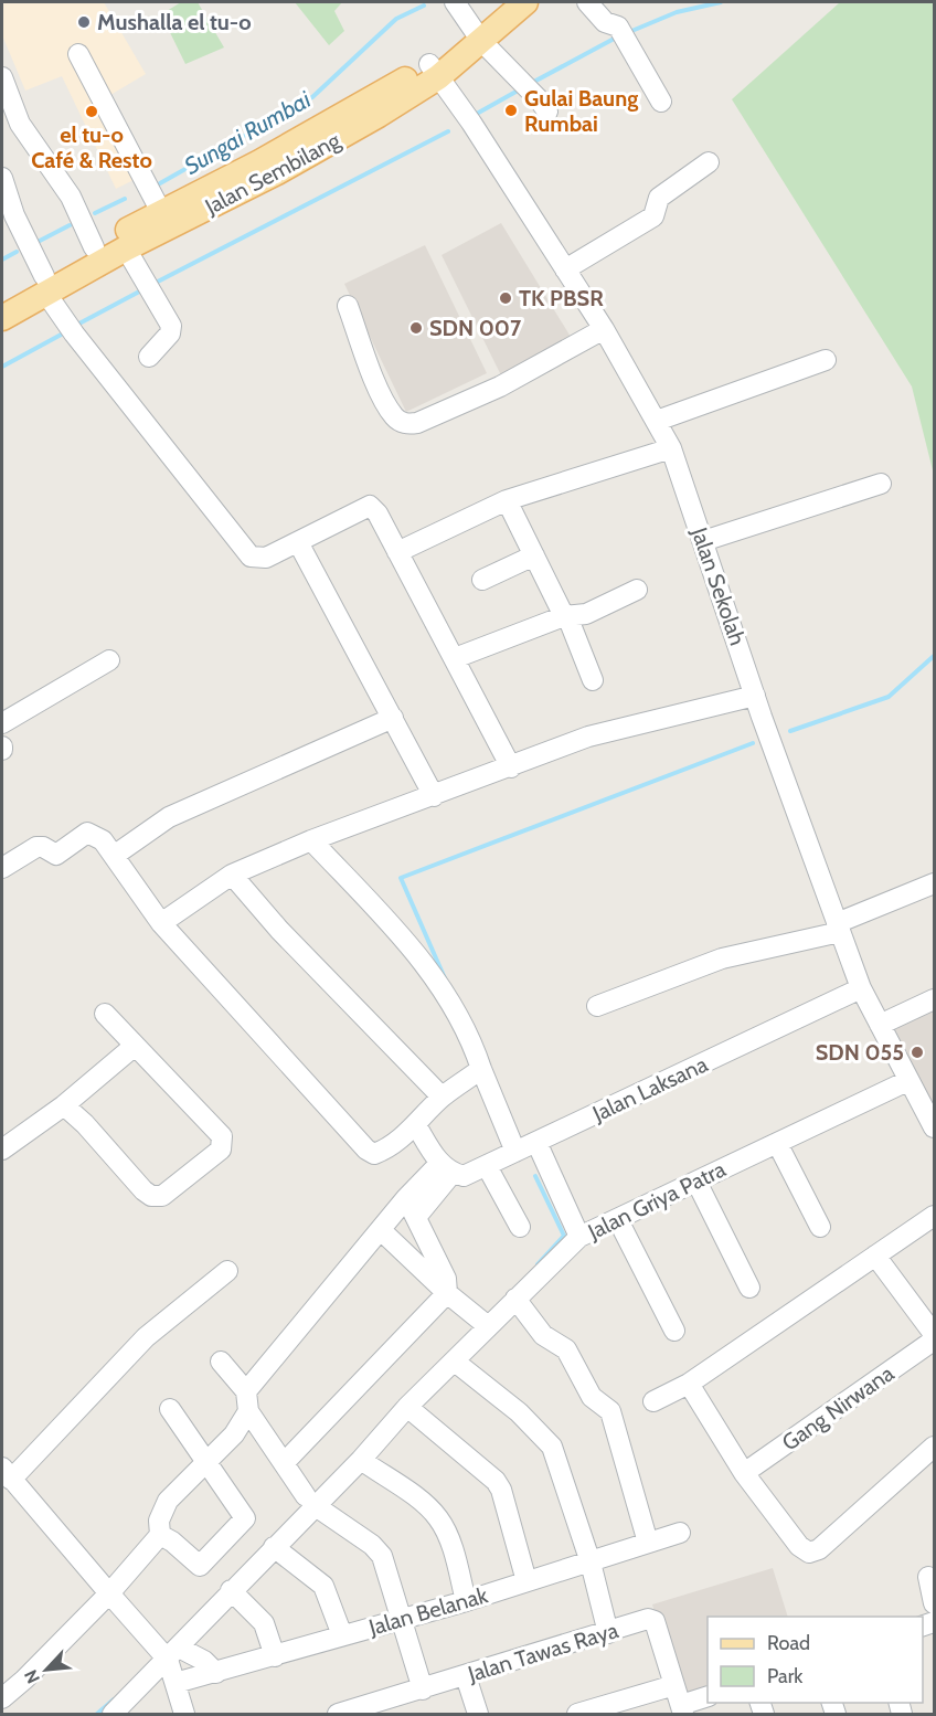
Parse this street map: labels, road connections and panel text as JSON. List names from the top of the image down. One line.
{"streets":{"main road":["Jalan Sembilang"],"street":["Jalan Sekolah","Jalan Laksana","Jalan Griya Patra","Gang Nirwana","Jalan Belanak","Jalan Tawas Raya"]},"crossings":[["Jalan Sembilang","Jalan Sekolah"],["Jalan Sekolah","Jalan Laksana"],["Jalan Sekolah","Jalan Griya Patra"]],"water":["Sungai Rumbai"],"places":["Mushalla el tu-o","Gulai Baung Rumbai","el tu-o Café & Resto","TK PBSR","SDN 007","SDN 055"],"legend":["Road","Park"],"north":"bottom left"}
